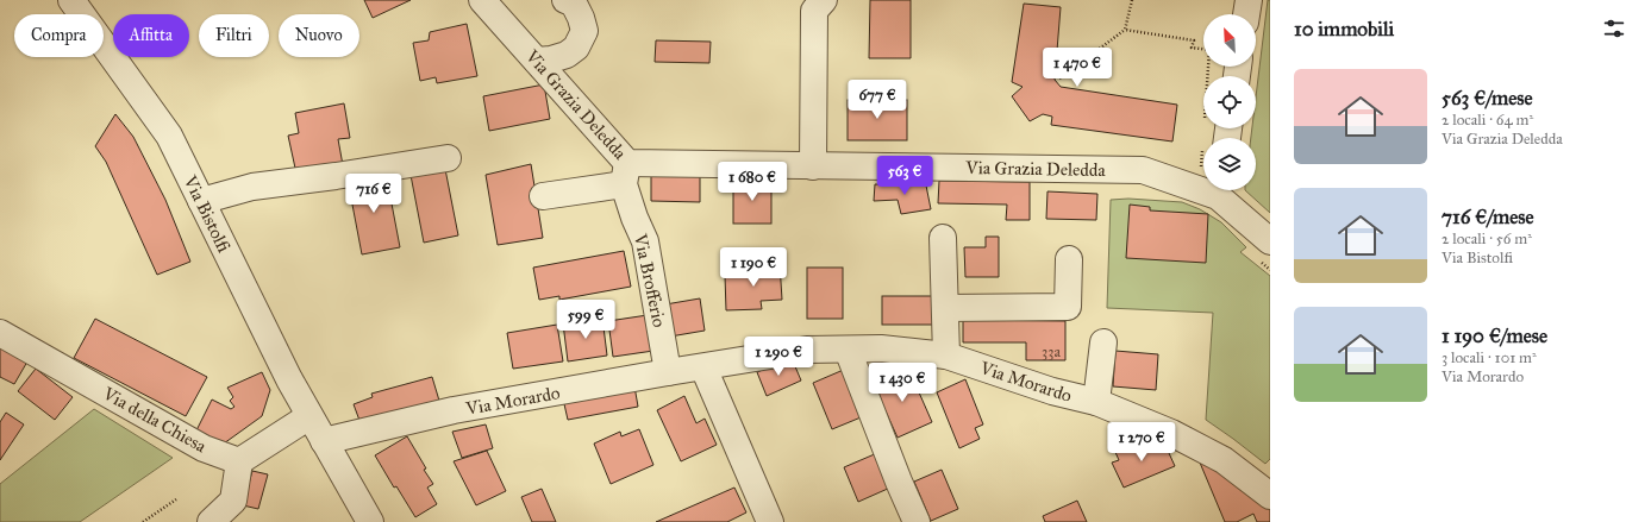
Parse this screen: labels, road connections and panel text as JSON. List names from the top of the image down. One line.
{"streets":{"street":["Via Grazia Deledda","Via Bistolfi","Via Brofferio","Via Morardo","Via della Chiesa"]},"crossings":[["Via Grazia Deledda","Via Brofferio"],["Via Bistolfi","Via Morardo"],["Via Brofferio","Via Morardo"]],"house_numbers":["33a"],"north":"top left","page":{"heading":"10 immobili","chip":["Compra","Affitta","Filtri","Nuovo"],"price":["1 470 €","677 €","563 €","1 680 €","716 €","1 190 €","599 €","1 290 €","1 430 €","1 270 €"],"list":[{"name":"563 €/mese","note":"2 locali · 64 m² · Via Grazia Deledda"},{"name":"716 €/mese","note":"2 locali · 56 m² · Via Bistolfi"},{"name":"1 190 €/mese","note":"3 locali · 101 m² · Via Morardo"}]}}
